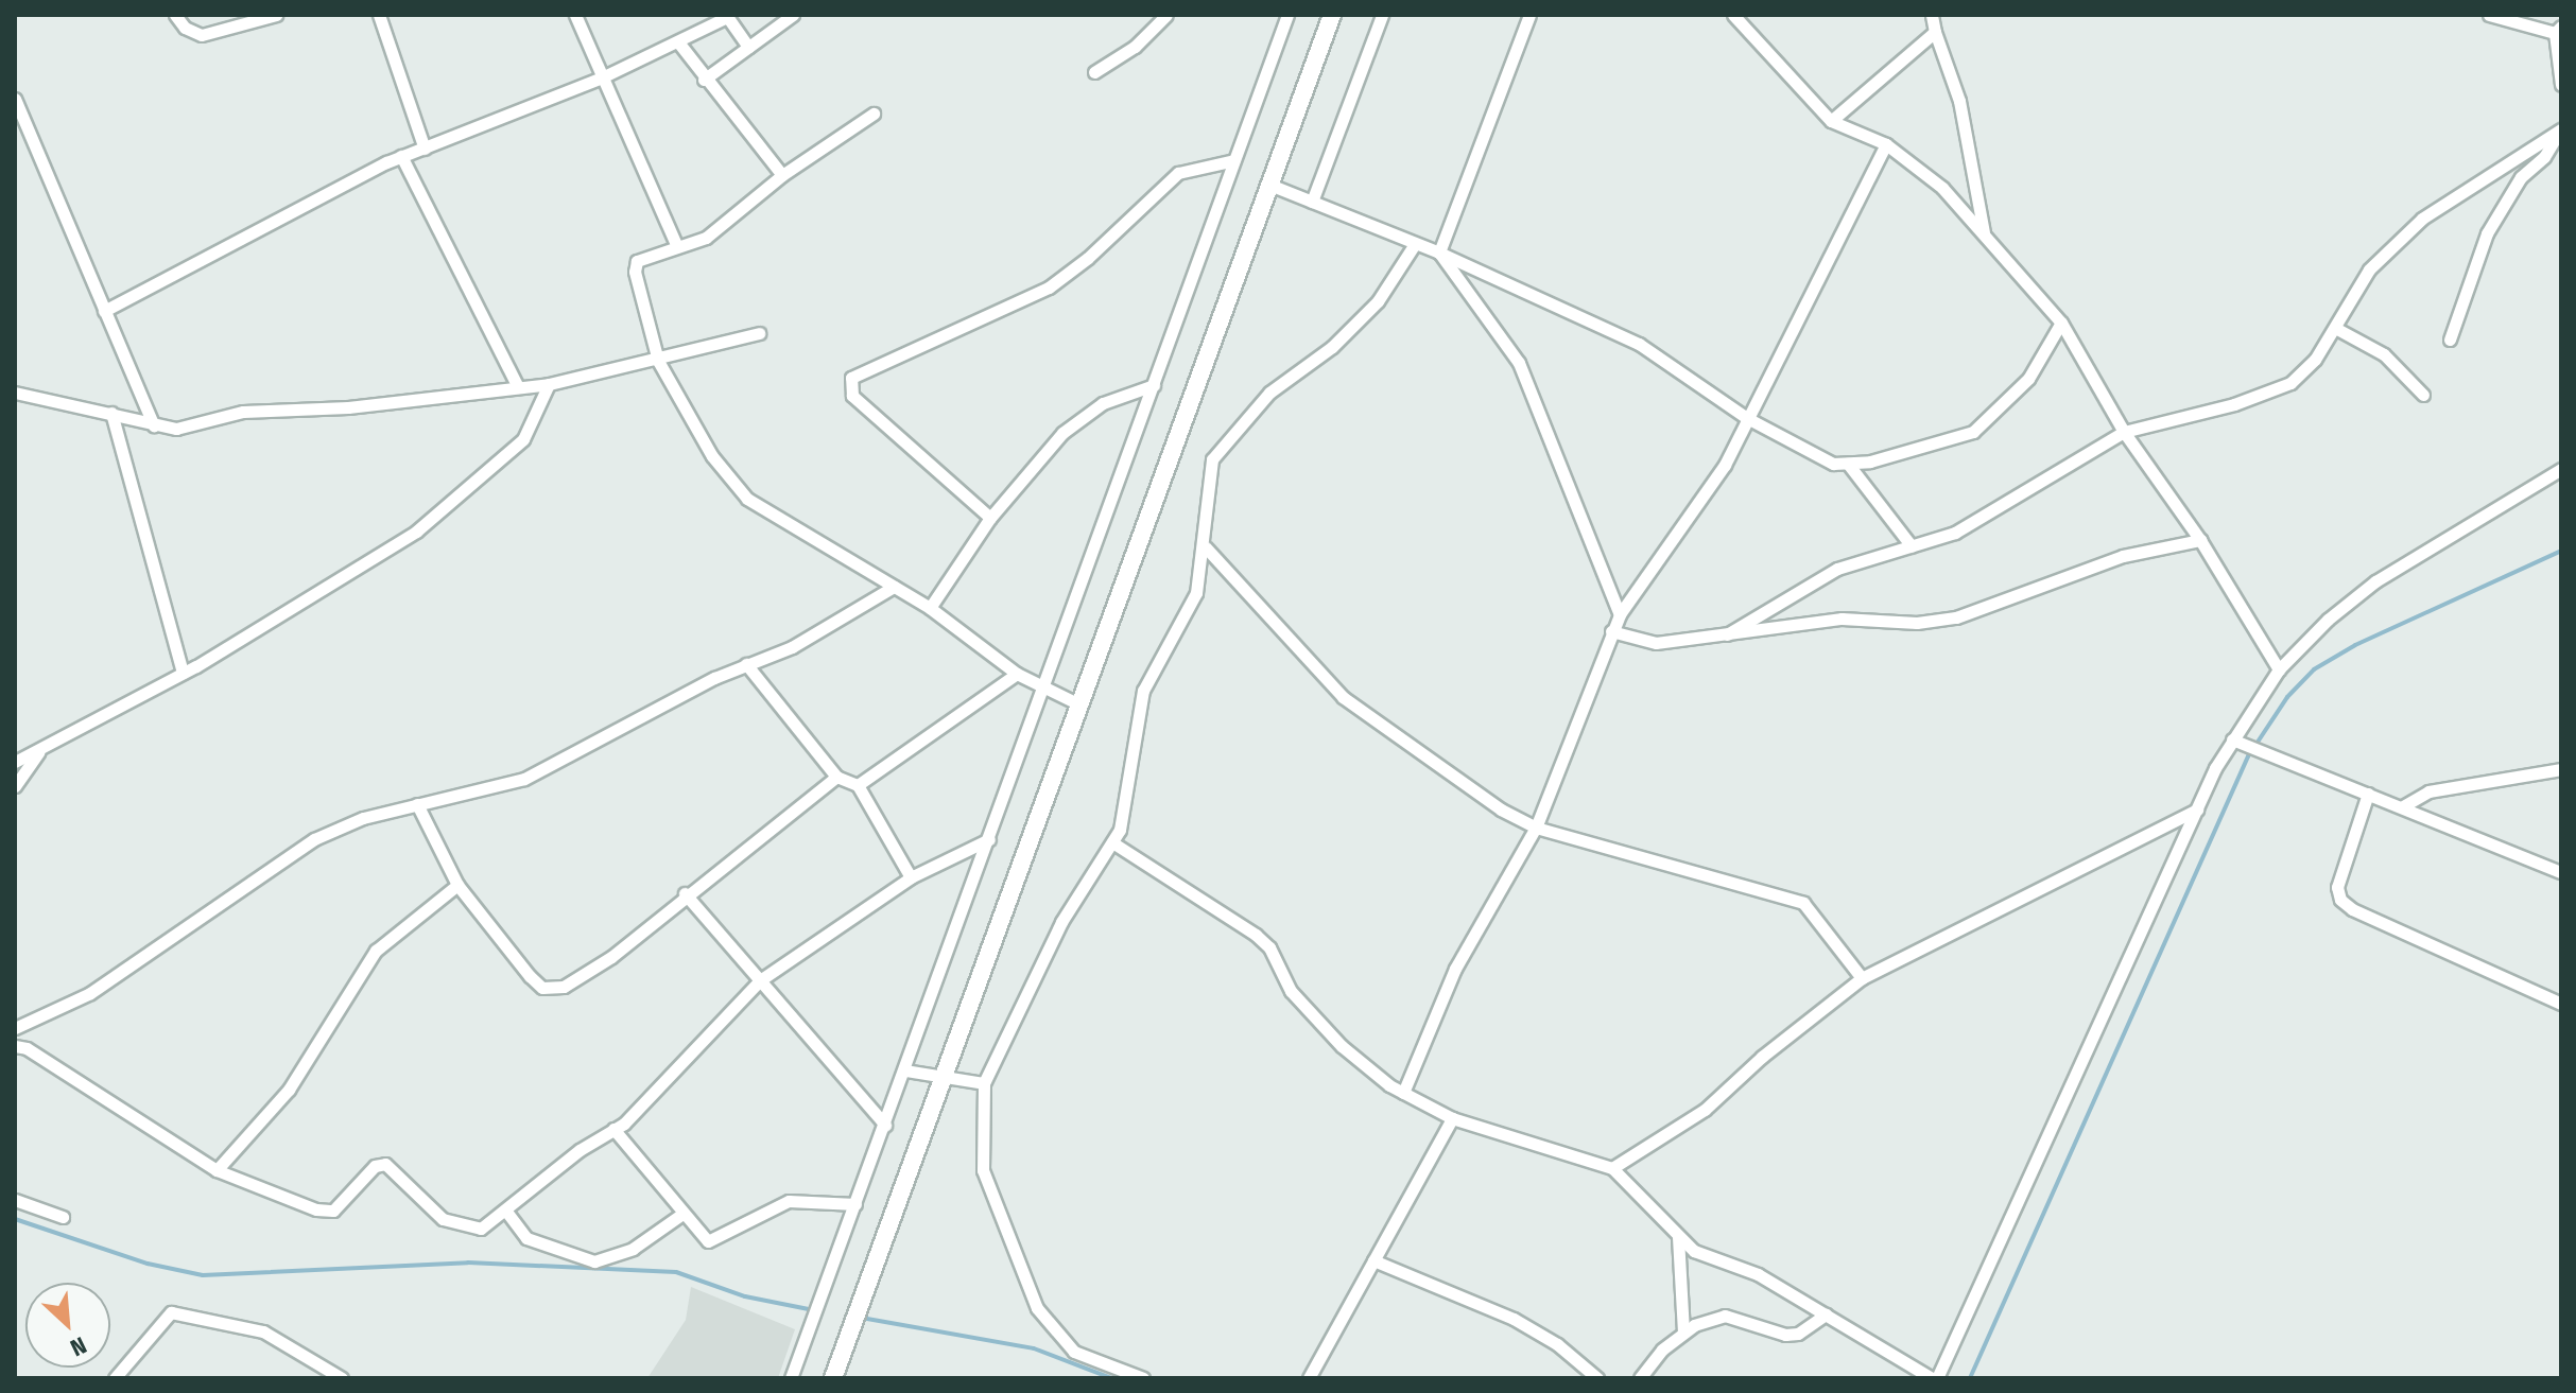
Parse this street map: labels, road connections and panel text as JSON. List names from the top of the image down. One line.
{"north":"bottom right"}
